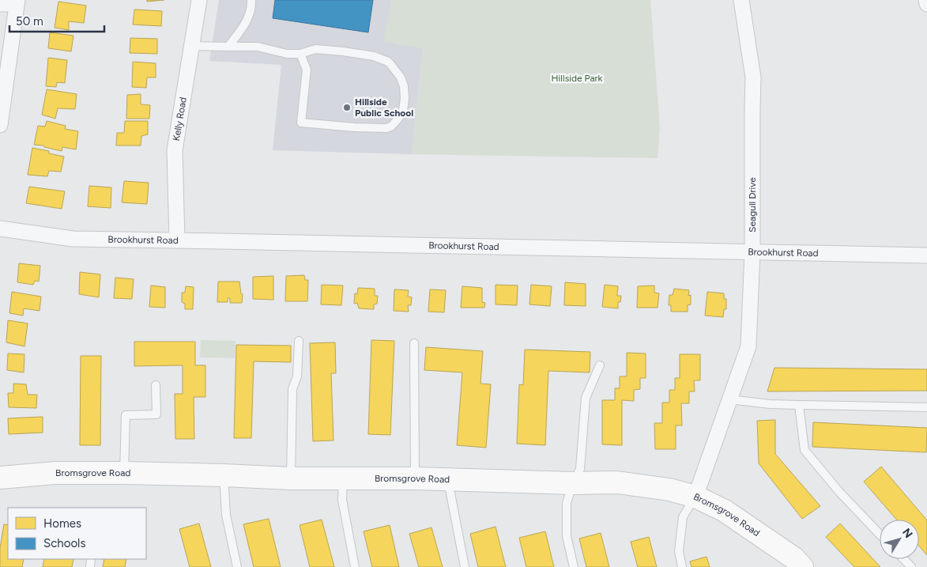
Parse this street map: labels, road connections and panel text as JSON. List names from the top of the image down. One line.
{"streets":{"street":["Kelly Road","Seagull Drive","Brookhurst Road","Bromsgrove Road"]},"crossings":[["Kelly Road","Brookhurst Road"],["Seagull Drive","Brookhurst Road"],["Seagull Drive","Bromsgrove Road"]],"parks":["Hillside Park"],"places":["Hillside Public School"],"legend":["Homes","Schools"],"scale_bar":"50 m","north":"top right"}
